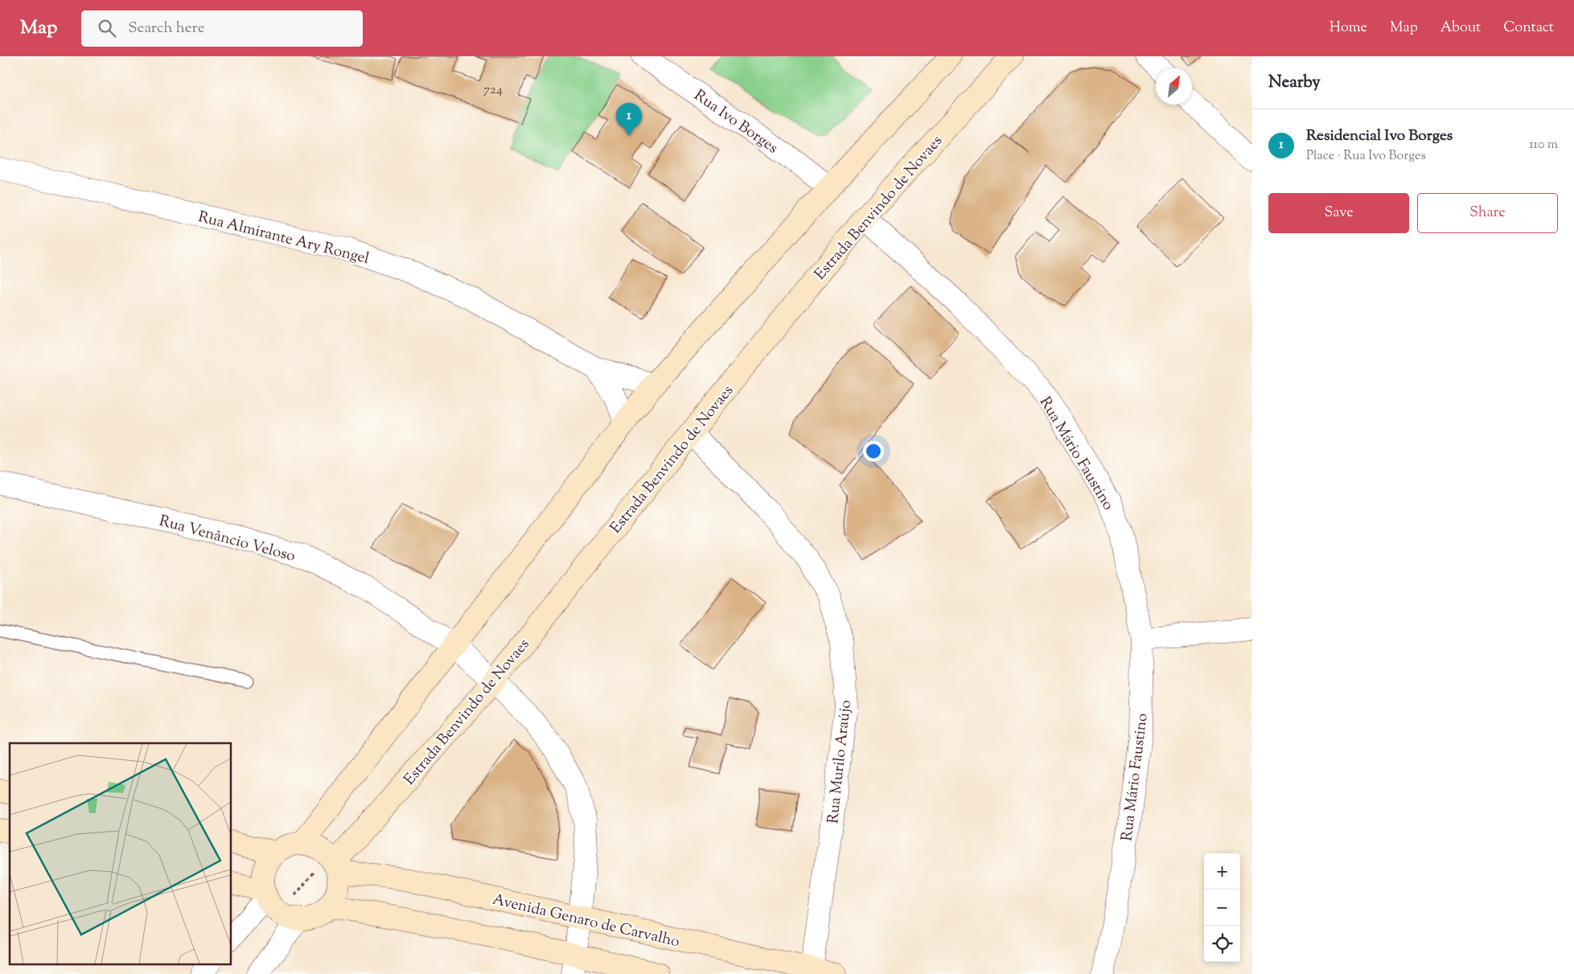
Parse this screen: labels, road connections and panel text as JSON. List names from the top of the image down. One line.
{"streets":{"street":["Rua Ivo Borges","Estrada Benvindo de Novaes","Rua Almirante Ary Rongel","Rua Mário Faustino","Rua Venâncio Veloso","Rua Murilo Araújo","Avenida Genaro de Carvalho"]},"crossings":[["Estrada Benvindo de Novaes","Rua Mário Faustino"],["Estrada Benvindo de Novaes","Rua Venâncio Veloso"],["Estrada Benvindo de Novaes","Rua Murilo Araújo"],["Estrada Benvindo de Novaes","Avenida Genaro de Carvalho"],["Rua Venâncio Veloso","Avenida Genaro de Carvalho"],["Rua Murilo Araújo","Avenida Genaro de Carvalho"]],"house_numbers":["724"],"north":"top right","page":{"header":"Map","search":"Search here","nav":["Home","Map","About","Contact"],"heading":"Nearby","pins":"1","list":[{"mark":"1","name":"Residencial Ivo Borges","note":"Place · Rua Ivo Borges","value":"110 m"}],"buttons":["Save","Share"],"map_buttons":["+","−"]}}
